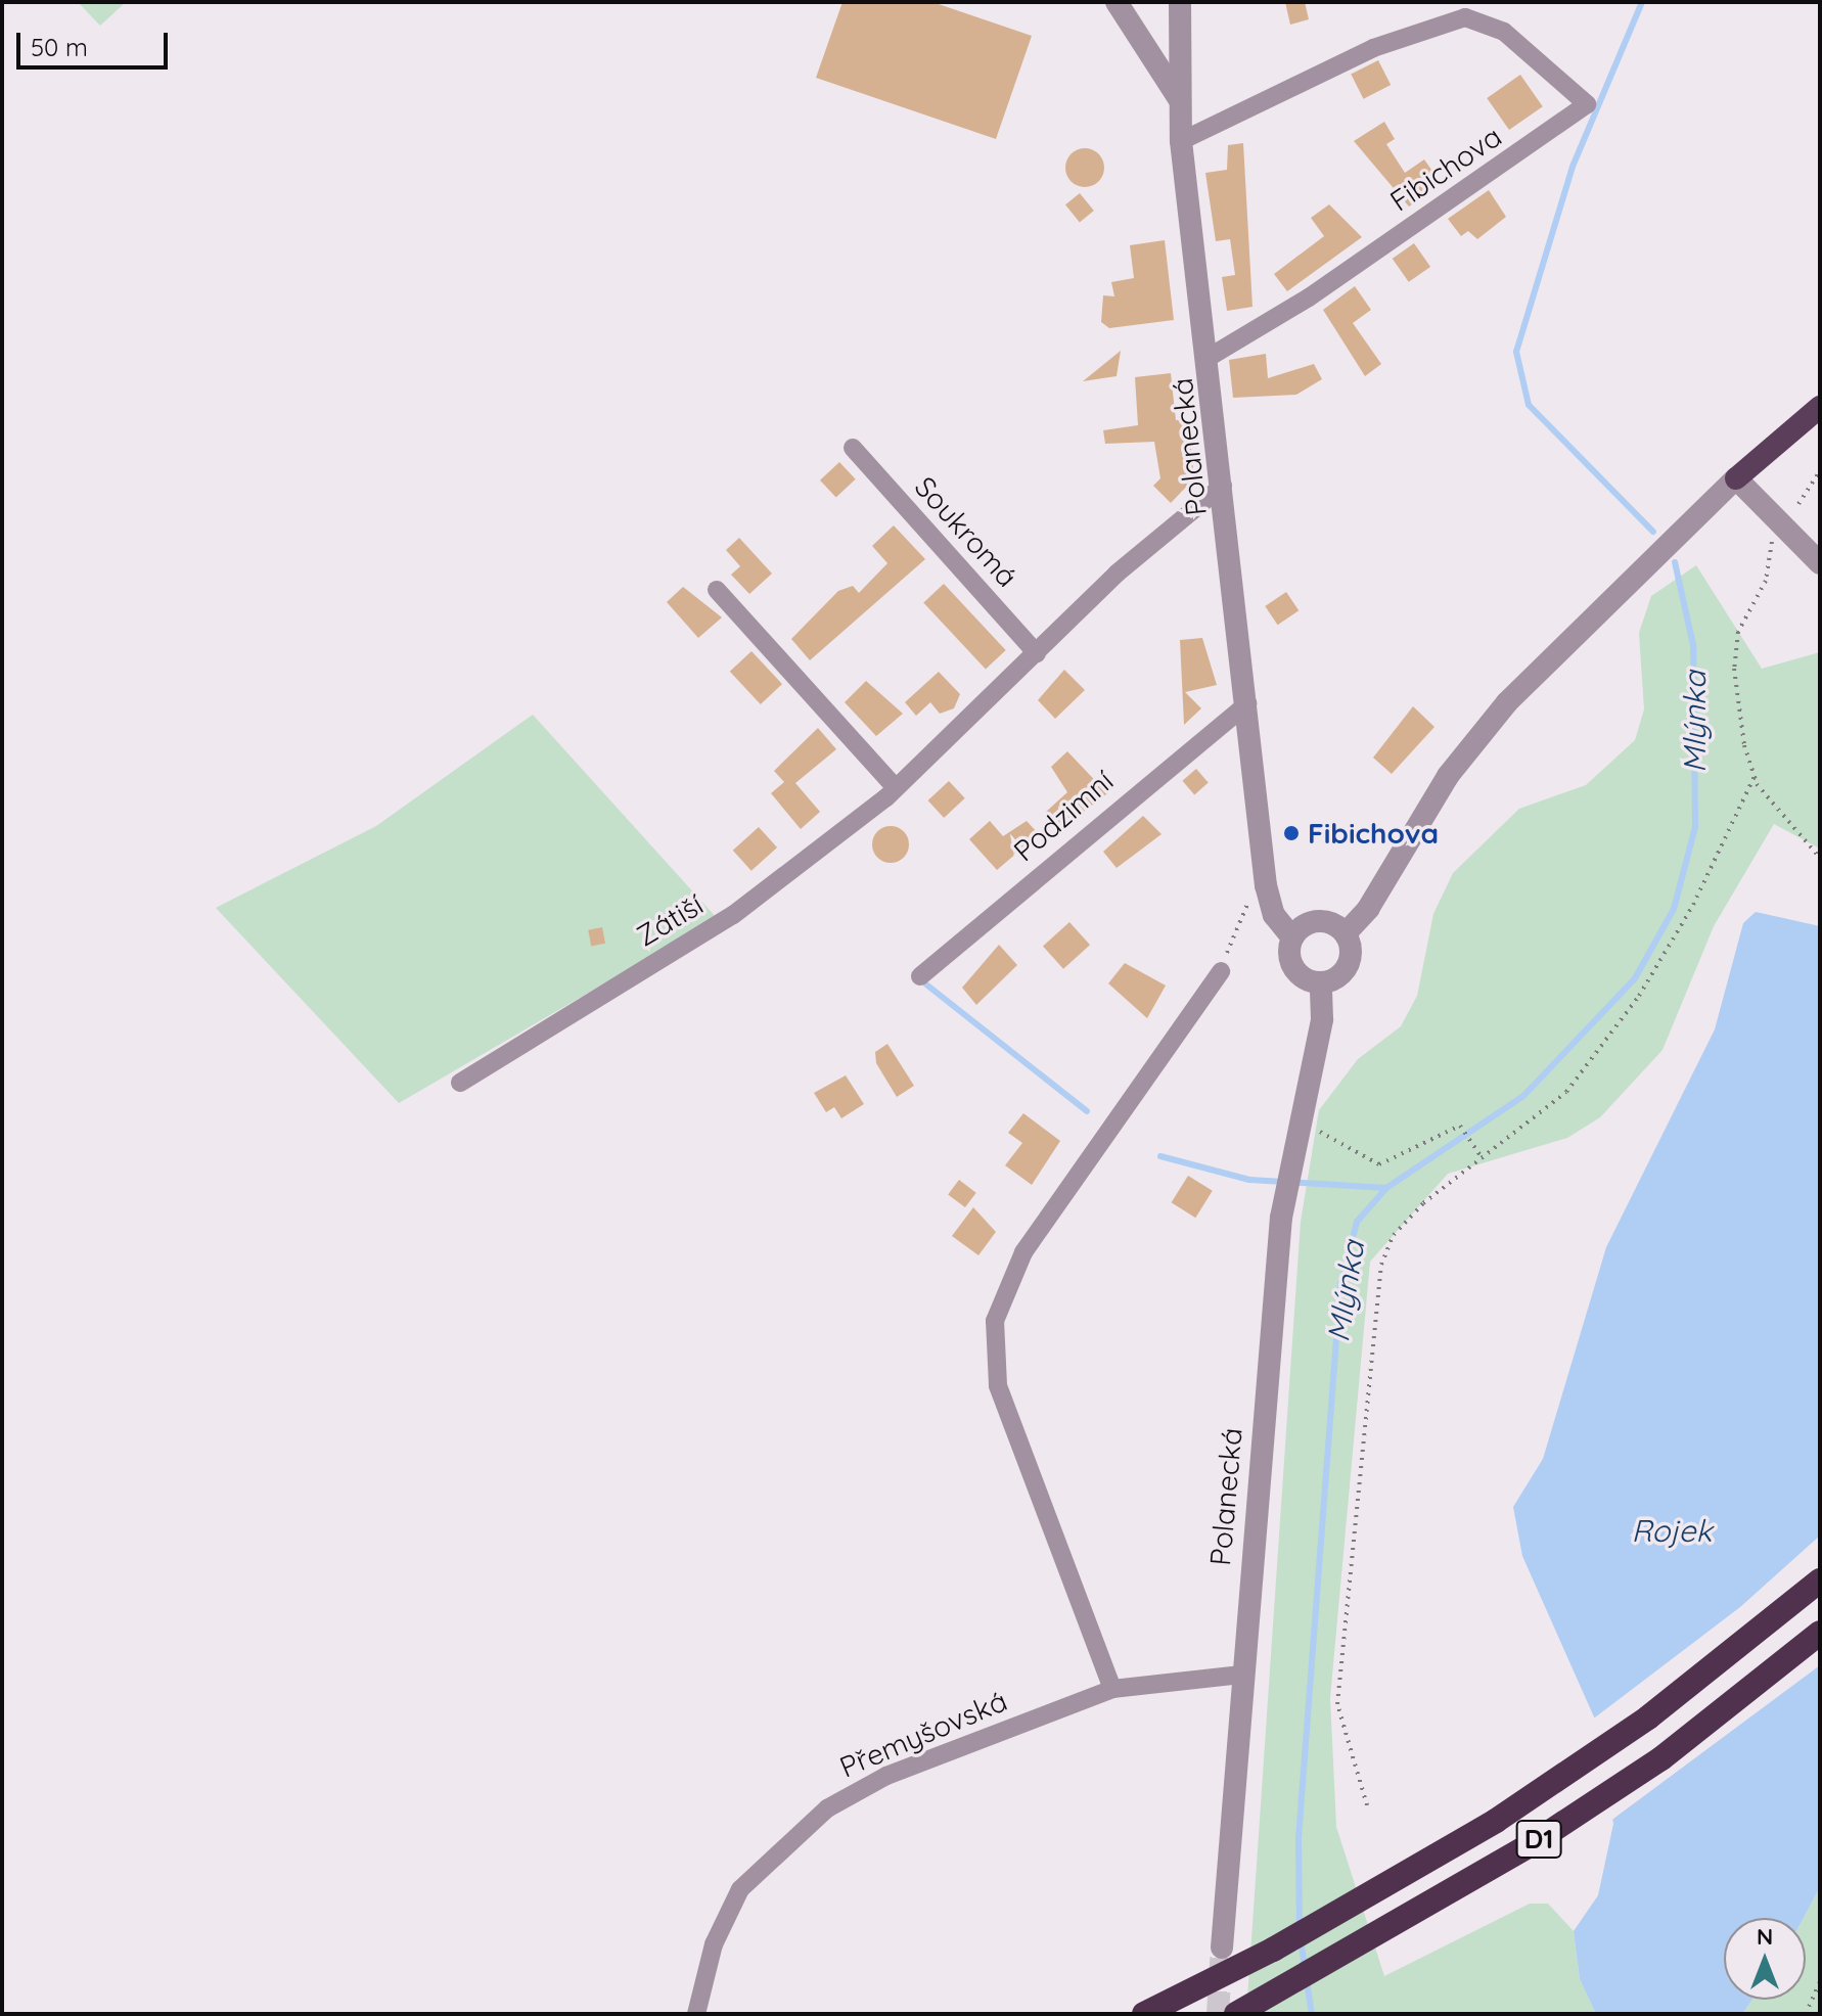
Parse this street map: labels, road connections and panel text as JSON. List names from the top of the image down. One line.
{"streets":{"highway":["D1"],"street":["Fibichova","Polanecká","Soukromá","Podzimní","Zátiší","Přemyšovská"]},"crossings":[["Fibichova","Polanecká"],["Polanecká","Podzimní"],["Polanecká","Zátiší"],["Polanecká","Přemyšovská"],["Soukromá","Zátiší"]],"water":["Mlýnka","Rojek"],"places":["Fibichova"],"scale_bar":"50 m","north":"top"}
